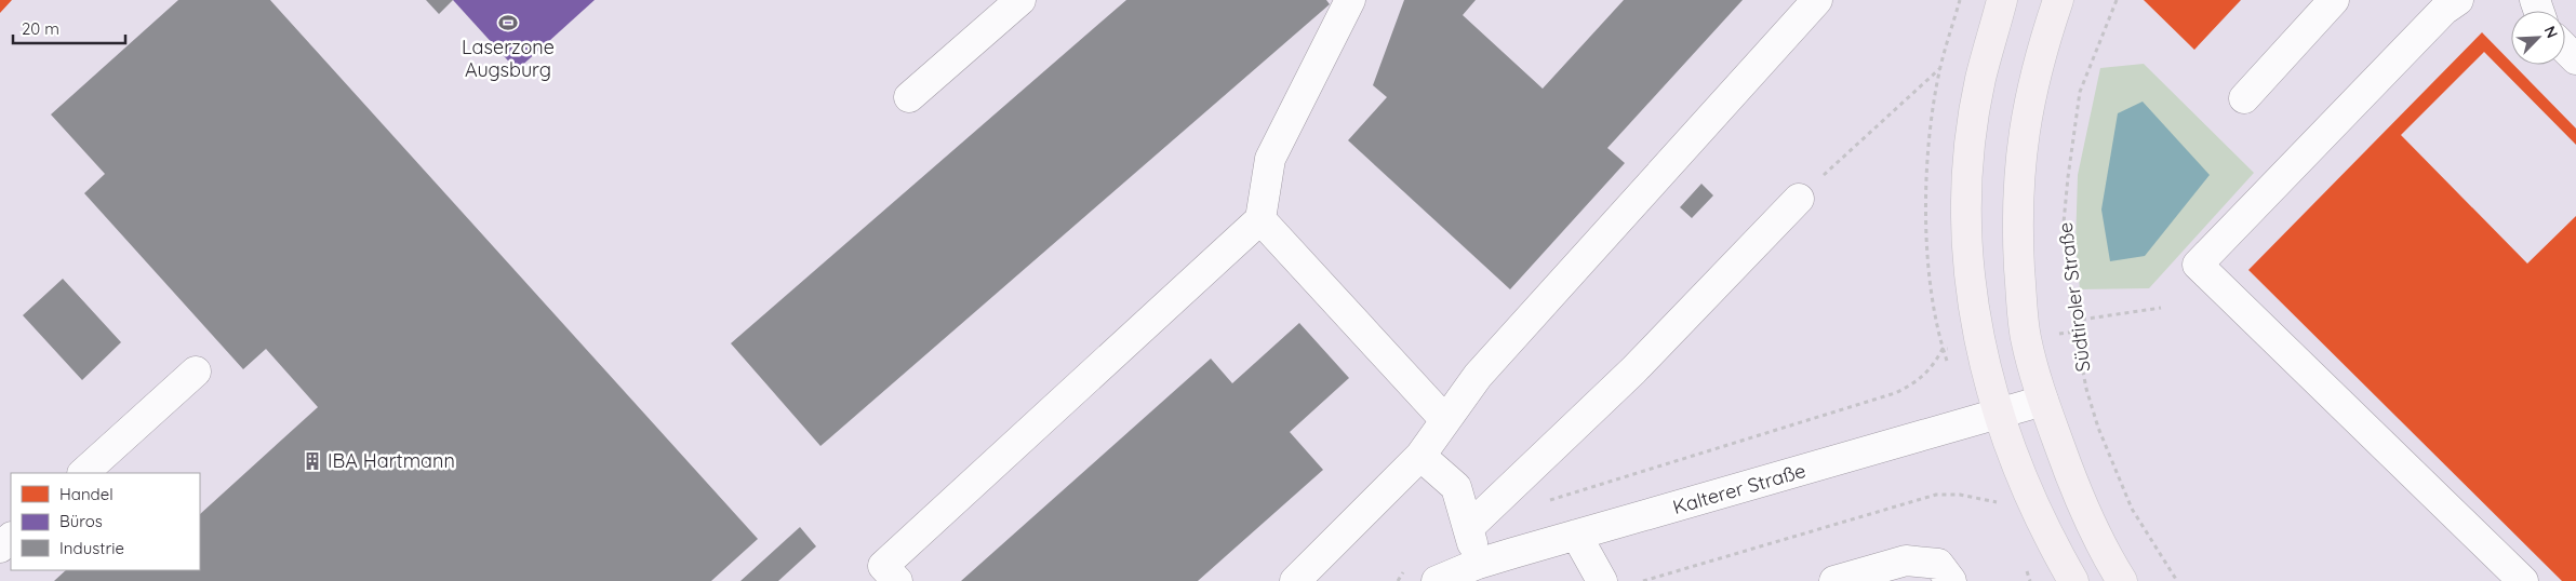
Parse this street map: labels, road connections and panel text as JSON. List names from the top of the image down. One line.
{"streets":{"street":["Kalterer Straße"],"path":["Südtiroler Straße"]},"places":{"sports":["Laserzone Augsburg"],"building":["IBA Hartmann"]},"legend":["Handel","Büros","Industrie"],"scale_bar":"20 m","north":"top right"}
